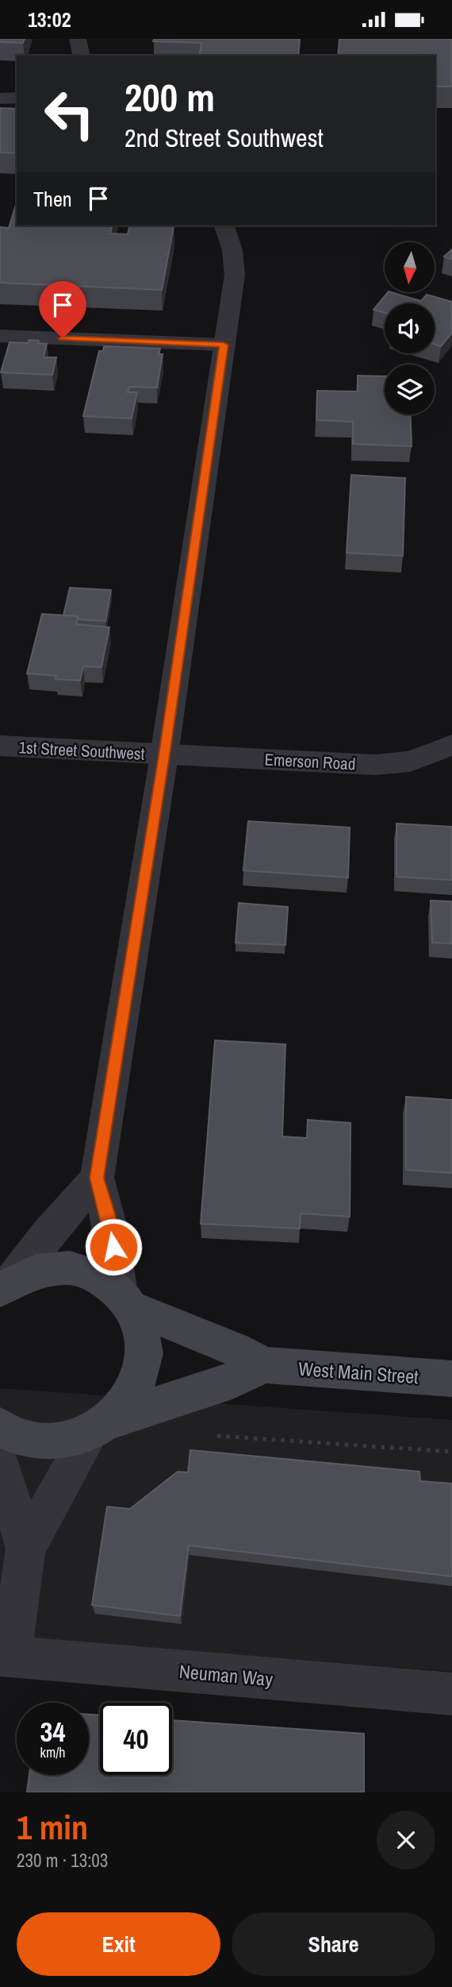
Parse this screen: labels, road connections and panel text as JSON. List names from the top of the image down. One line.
{"streets":{"main road":["West Main Street"],"street":["1st Street Southwest","Emerson Road","Neuman Way"]},"crossings":[["1st Street Southwest","Emerson Road"]],"north":"bottom","page":{"status":"13:02","turn":["200 m","2nd Street Southwest"],"then":"Then","speed":"34 km/h","limit":"40","heading":["1 min","230 m · 13:03"],"buttons":["Exit","Share"]}}
